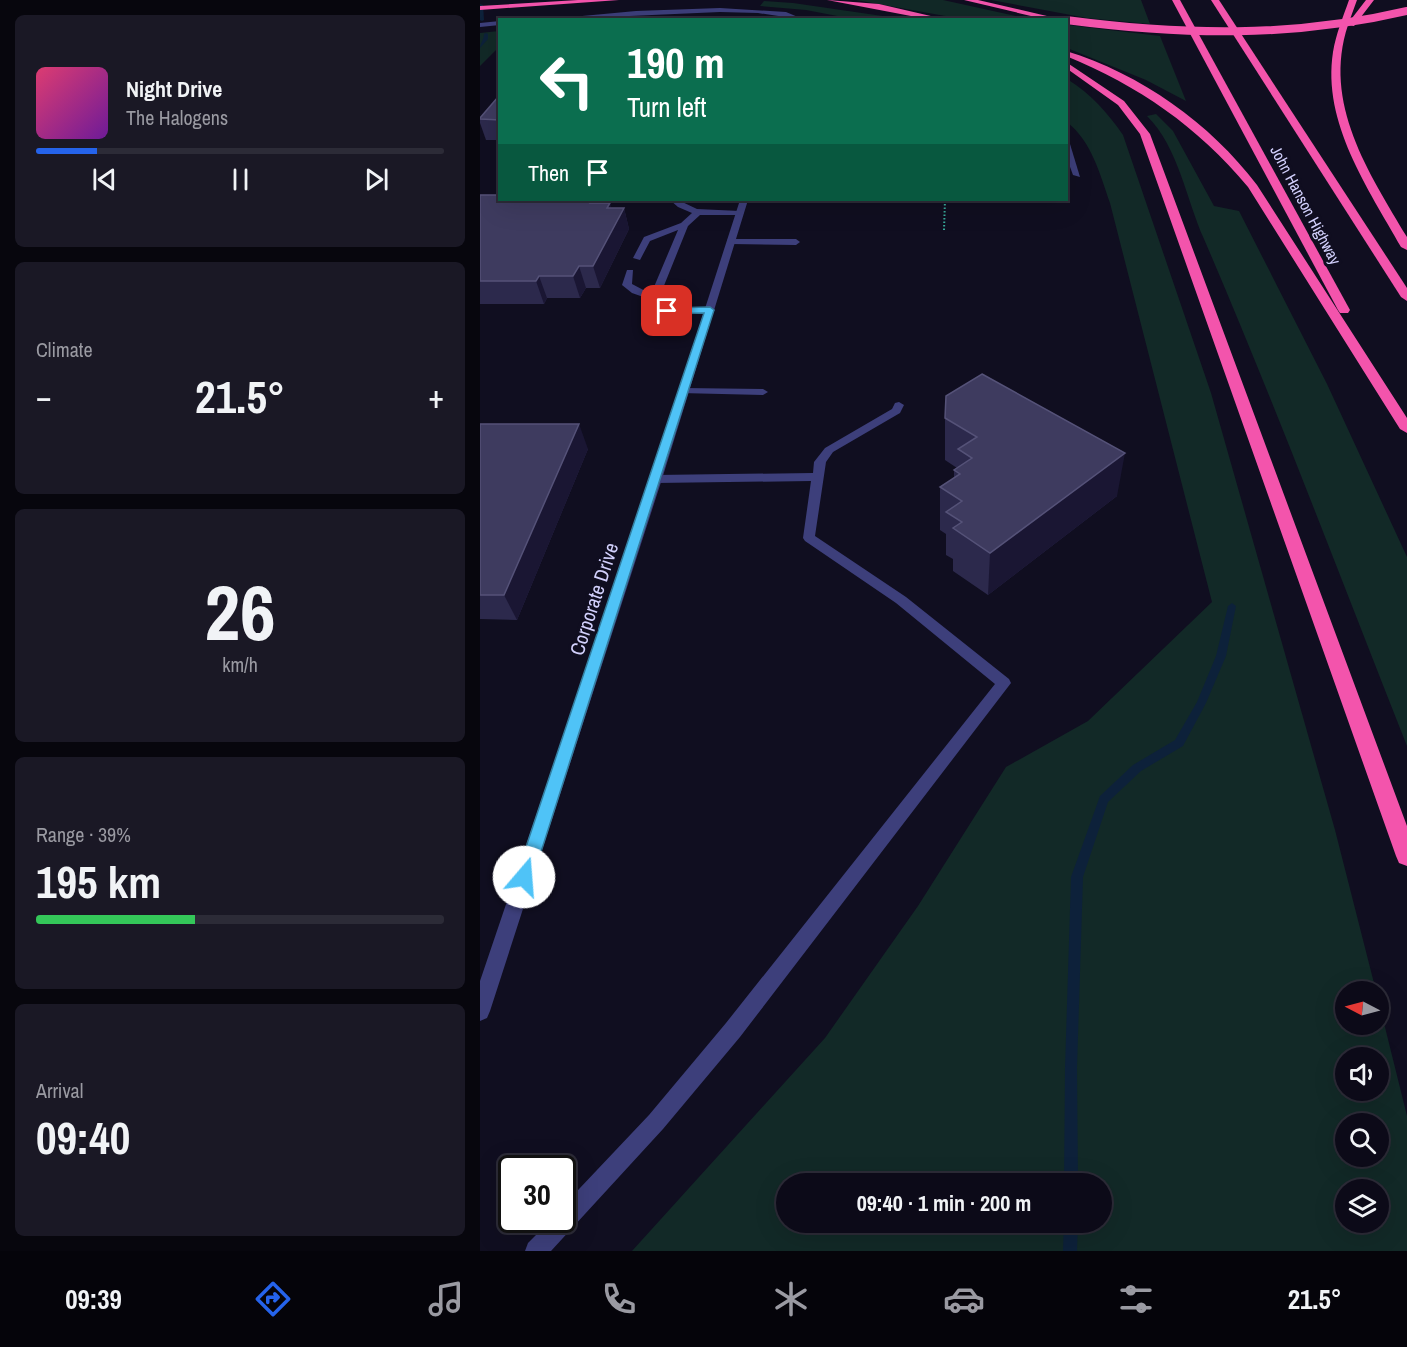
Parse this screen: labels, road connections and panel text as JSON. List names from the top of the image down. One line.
{"streets":{"highway":["John Hanson Highway"],"street":["Corporate Drive"]},"north":"left","page":{"turn":["190 m","Turn left"],"song":["Night Drive","The Halogens"],"then":"Then","tile":["Climate",["26","km/h"],["Range · 39%","195 km"],["Arrival","09:40"]],"heat":["−","21.5°","+"],"limit":"30","trip":"09:40 · 1 min · 200 m","tabs":["09:39","21.5°"]}}
